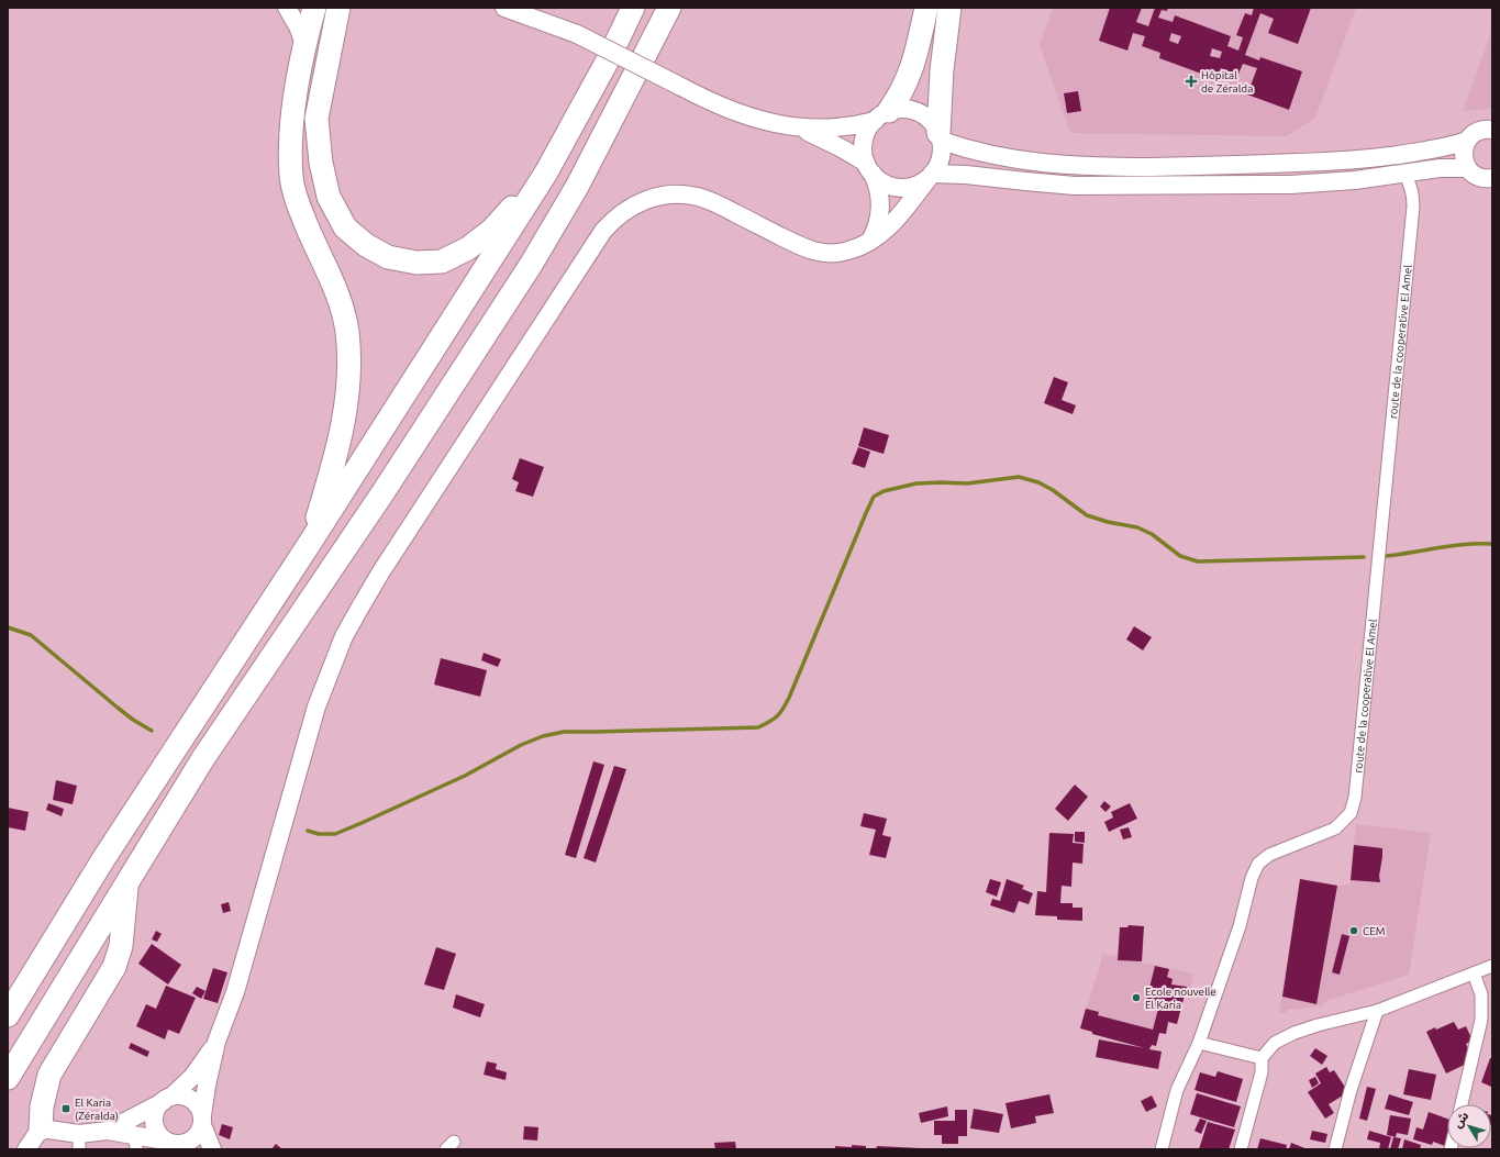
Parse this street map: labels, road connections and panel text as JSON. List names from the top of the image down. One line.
{"streets":{"street":["route de la cooperative El Amel"]},"places":{"health":["Hôpital de Zéralda"],"other":["CEM","Ecole nouvelle El Karia"],"transit":["El Karia (Zéralda)"]},"north":"top left"}
